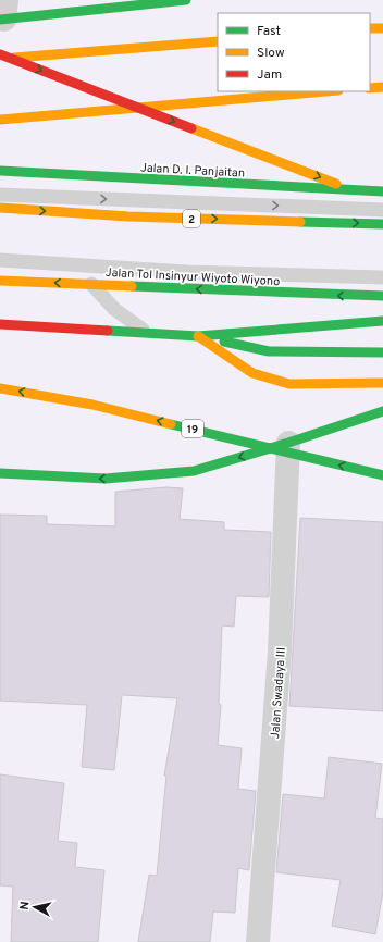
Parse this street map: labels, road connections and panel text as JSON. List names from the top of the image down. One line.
{"streets":{"main road":["Jalan D. I. Panjaitan","2","Jalan Tol Insinyur Wiyoto Wiyono","19"],"street":["Jalan Swadaya III"]},"legend":["Fast","Slow","Jam"],"north":"left"}
